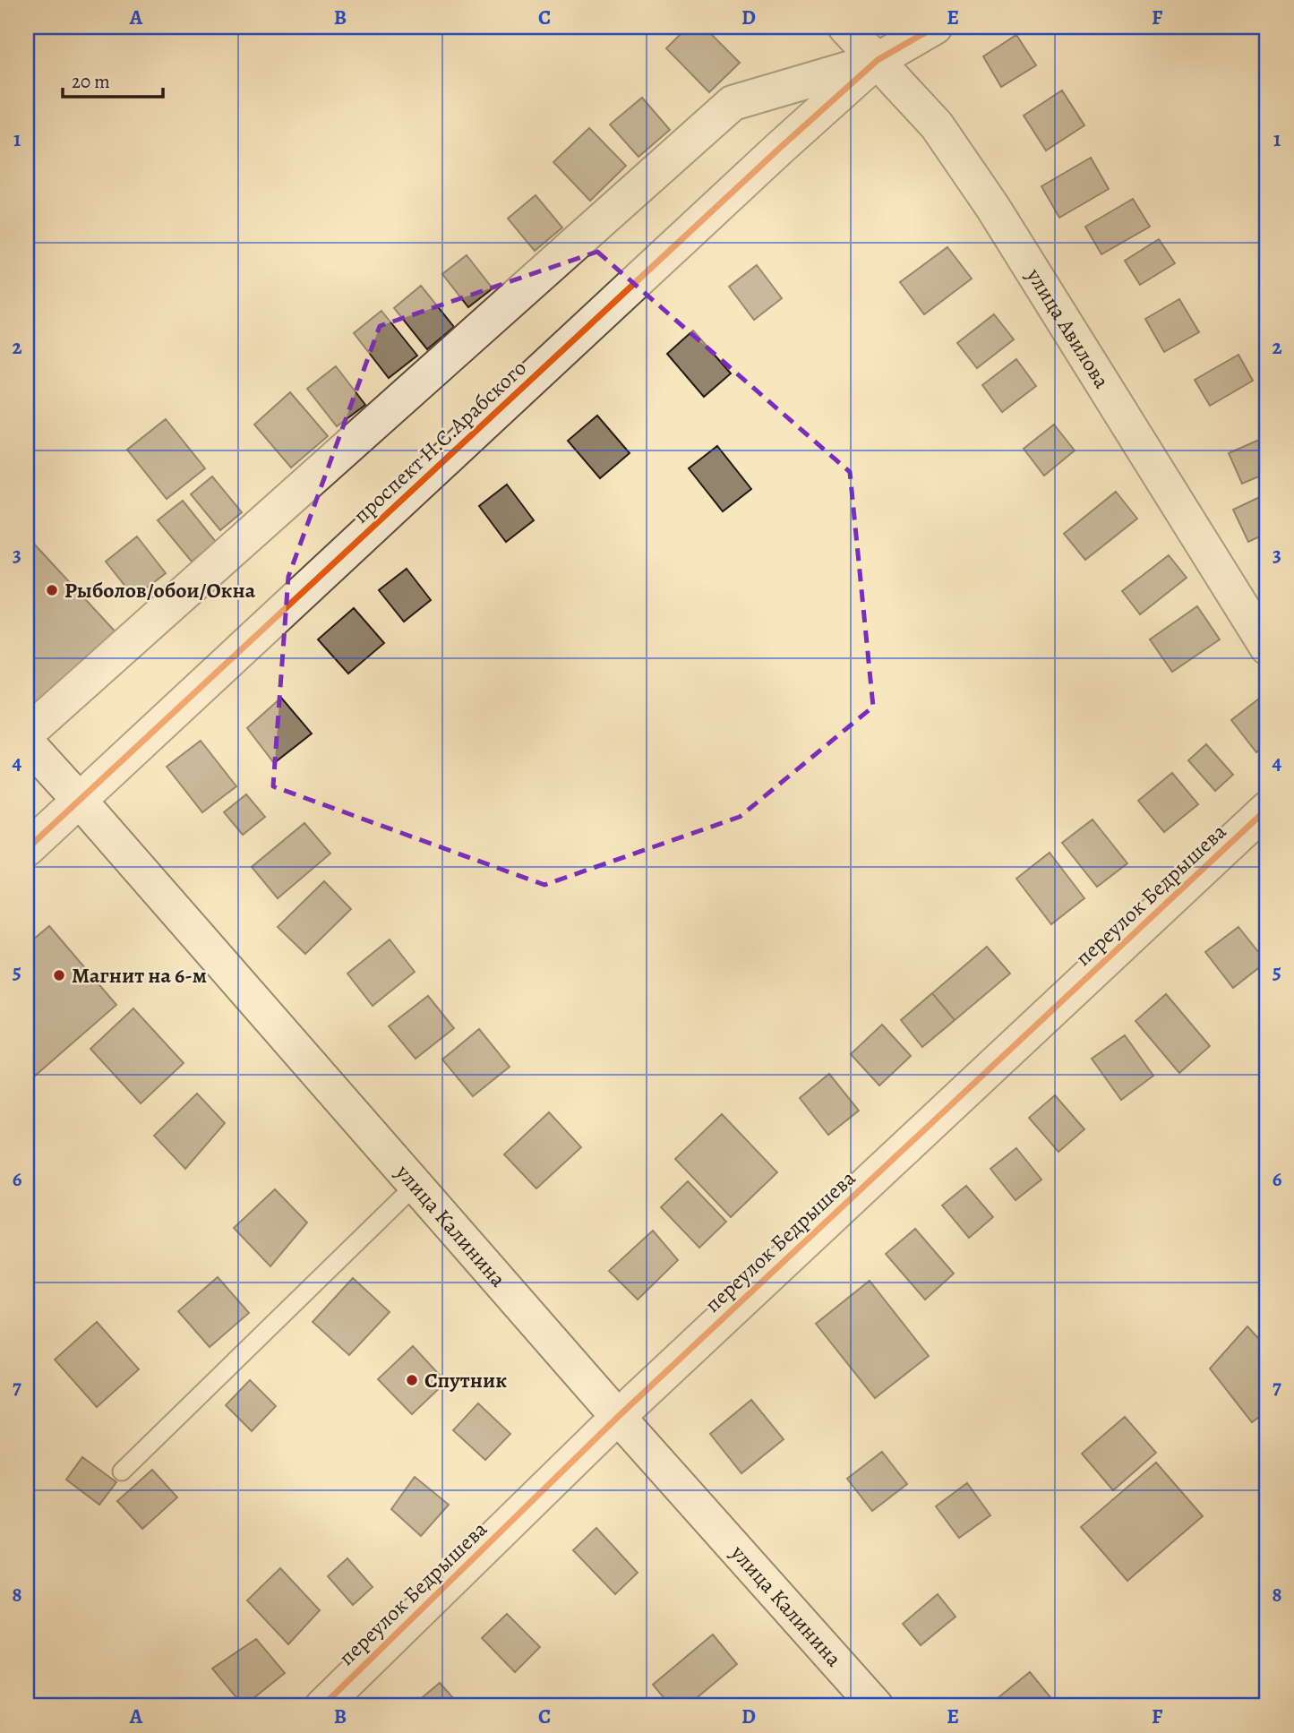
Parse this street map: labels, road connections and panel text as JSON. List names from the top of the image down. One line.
{"streets":{"street":["улица Авилова","проспект Н.С.Арабского","переулок Бедрышева","улица Калинина"]},"crossings":[["улица Авилова","проспект Н.С.Арабского"],["проспект Н.С.Арабского","улица Калинина"],["переулок Бедрышева","улица Калинина"]],"places":["Рыболов/обои/Окна","Магнит на 6-м","Спутник"],"scale_bar":"20 m","grid":{"columns":["A","B","C","D","E","F"],"rows":["1","2","3","4","5","6","7","8"]}}
